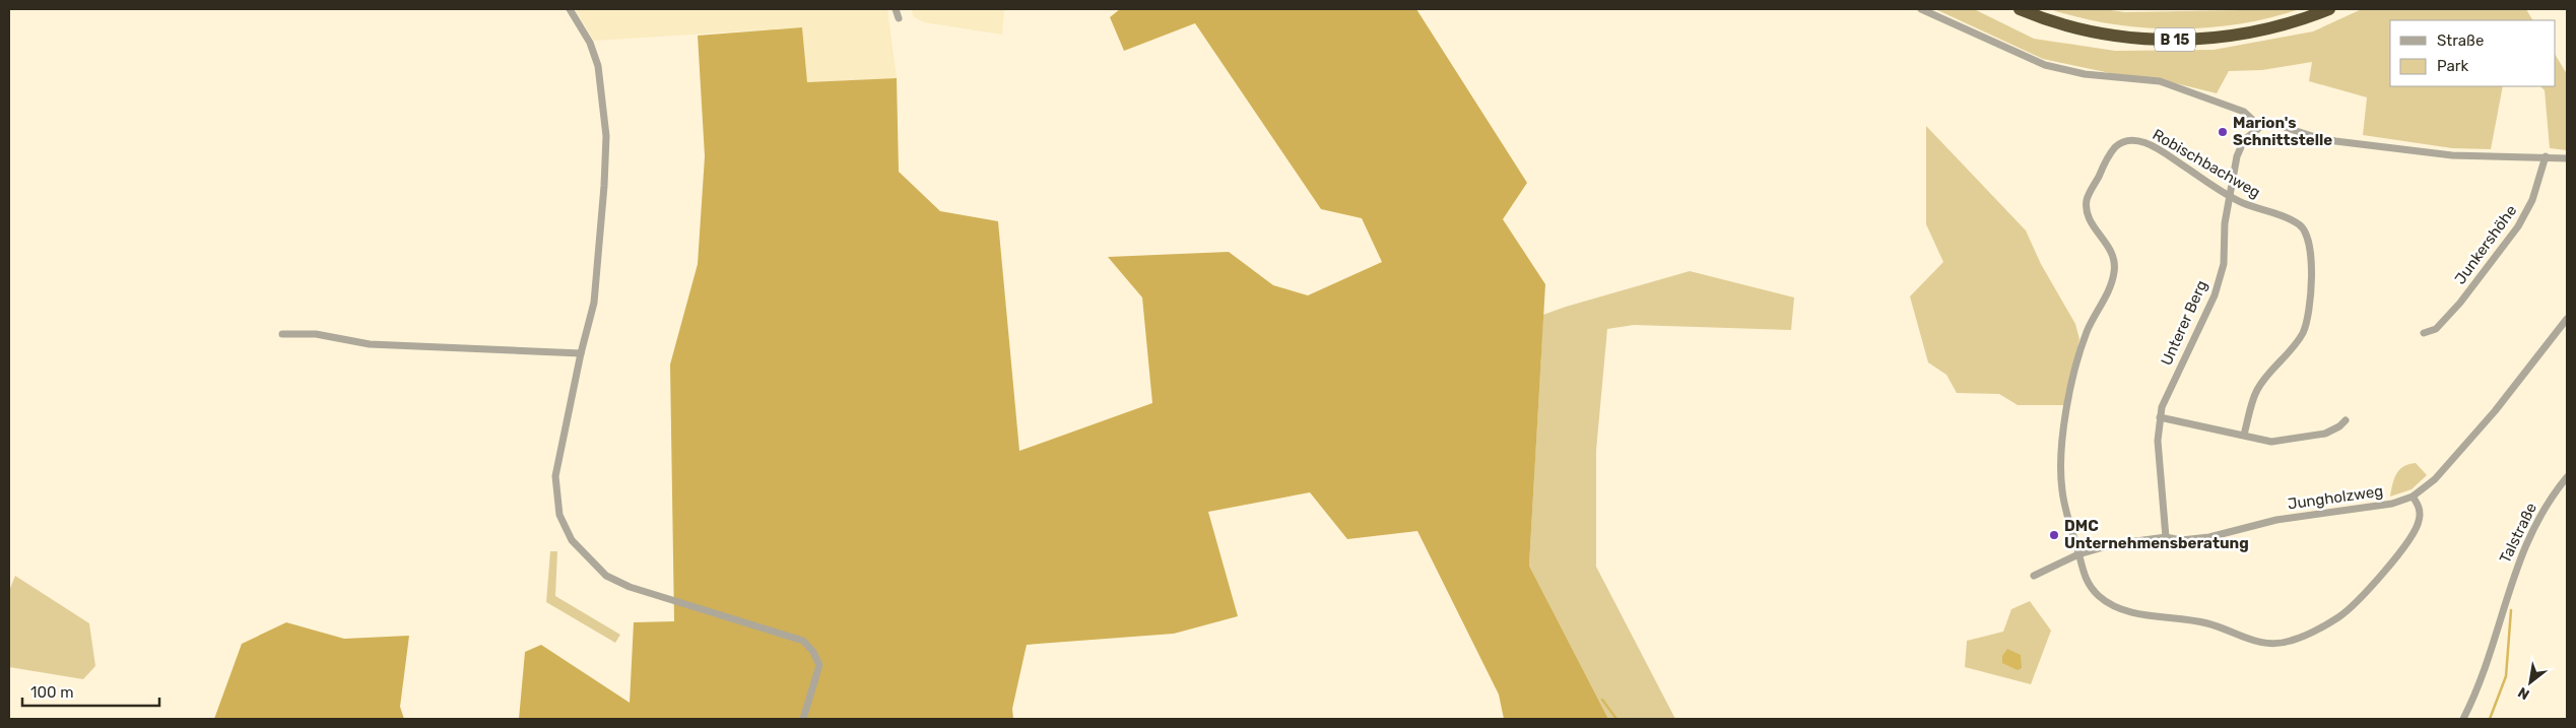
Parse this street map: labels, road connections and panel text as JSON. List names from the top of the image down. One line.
{"streets":{"highway":["B 15"],"street":["Robischbachweg","Junkershöhe","Unterer Berg","Jungholzweg","Talstraße"]},"crossings":[["Robischbachweg","Unterer Berg"],["Robischbachweg","Jungholzweg"],["Unterer Berg","Jungholzweg"]],"places":["Marion's Schnittstelle","DMC Unternehmensberatung"],"legend":["Straße","Park"],"scale_bar":"100 m","north":"bottom left"}
